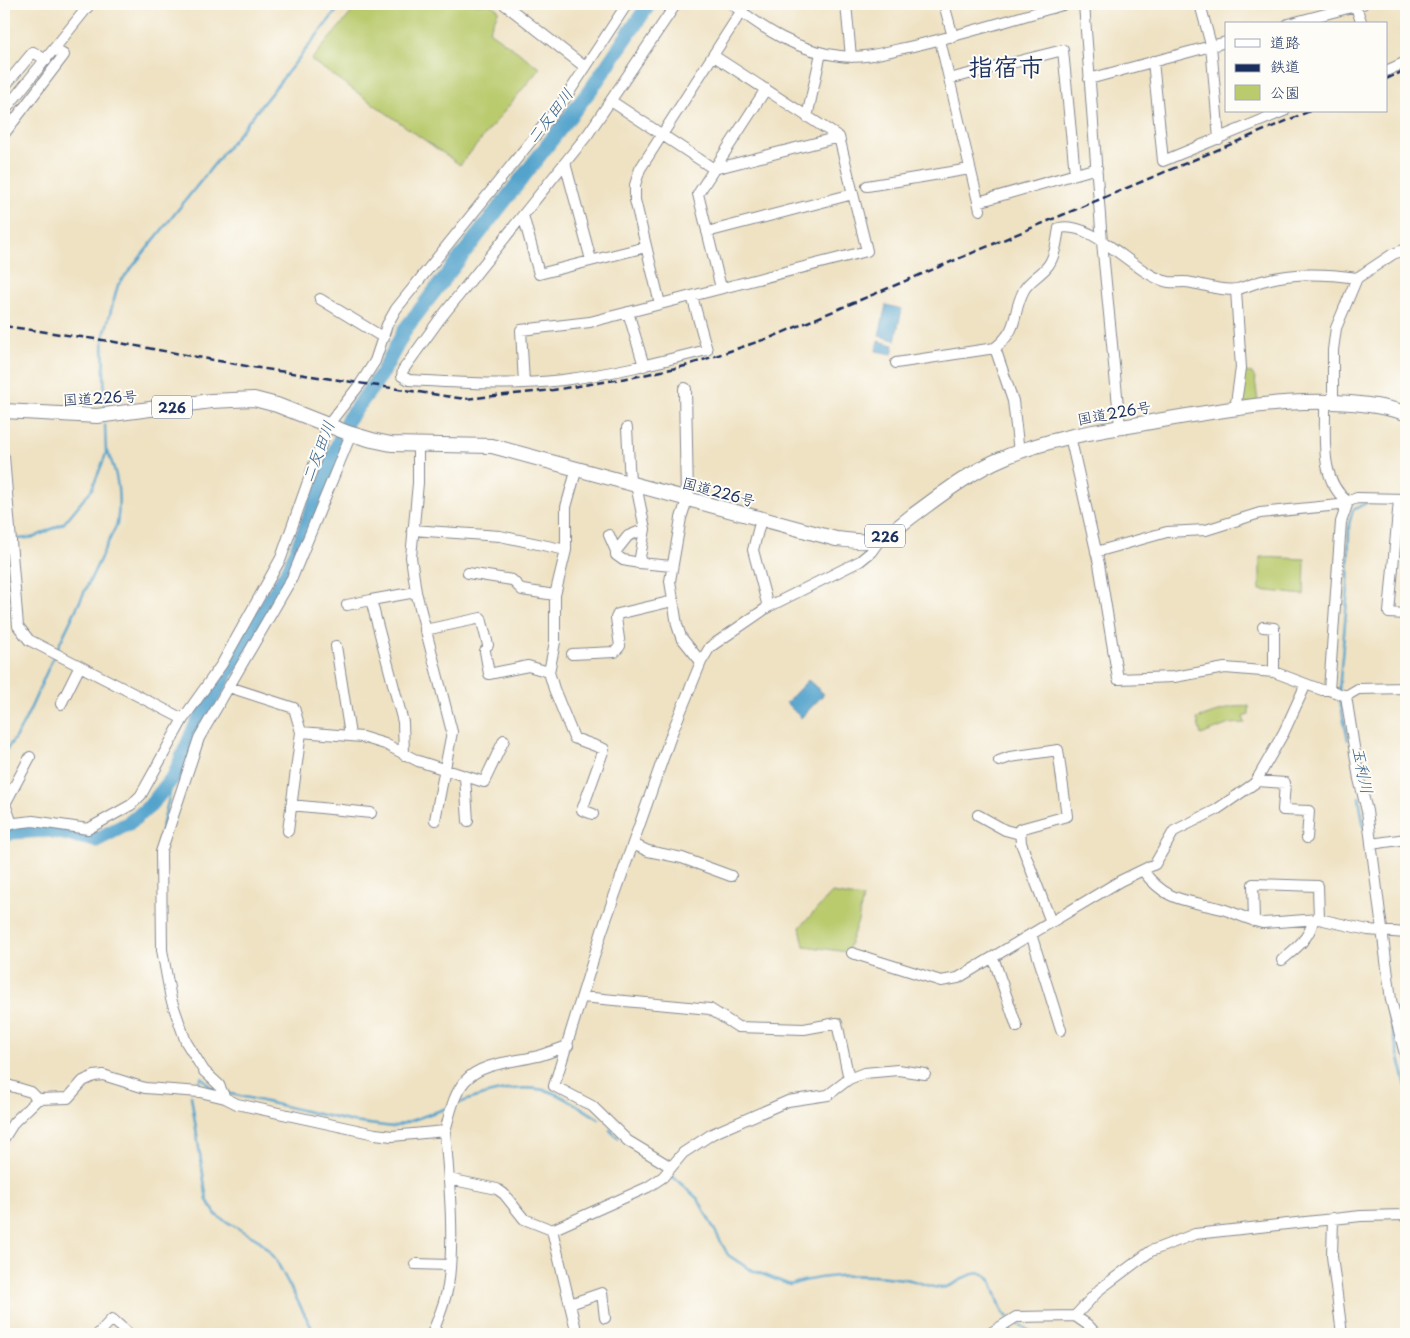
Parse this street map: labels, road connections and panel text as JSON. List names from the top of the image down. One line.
{"streets":{"highway":["国道226号","226"]},"districts":["指宿市"],"water":["二反田川","玉利川"],"legend":["道路","鉄道","公園"]}
